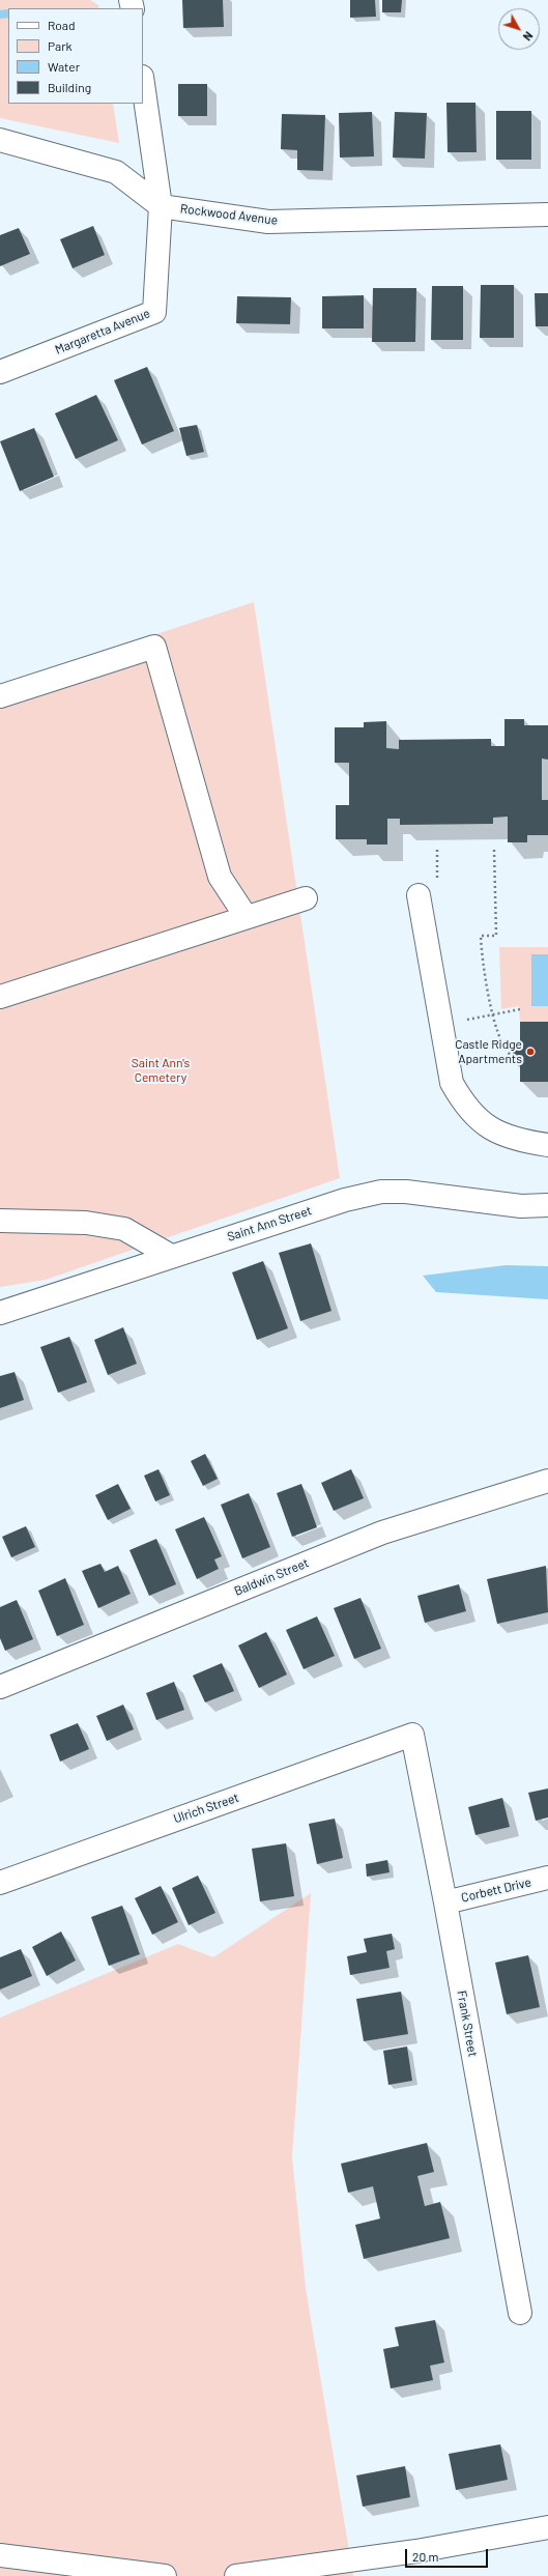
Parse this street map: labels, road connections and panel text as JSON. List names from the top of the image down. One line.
{"streets":{"street":["Rockwood Avenue","Margaretta Avenue","Saint Ann Street","Baldwin Street","Ulrich Street","Corbett Drive","Frank Street"]},"crossings":[["Rockwood Avenue","Margaretta Avenue"],["Ulrich Street","Frank Street"],["Corbett Drive","Frank Street"]],"parks":["Saint Ann's Cemetery"],"places":["Castle Ridge Apartments"],"legend":["Road","Park","Water","Building"],"scale_bar":"20 m","north":"bottom right"}
